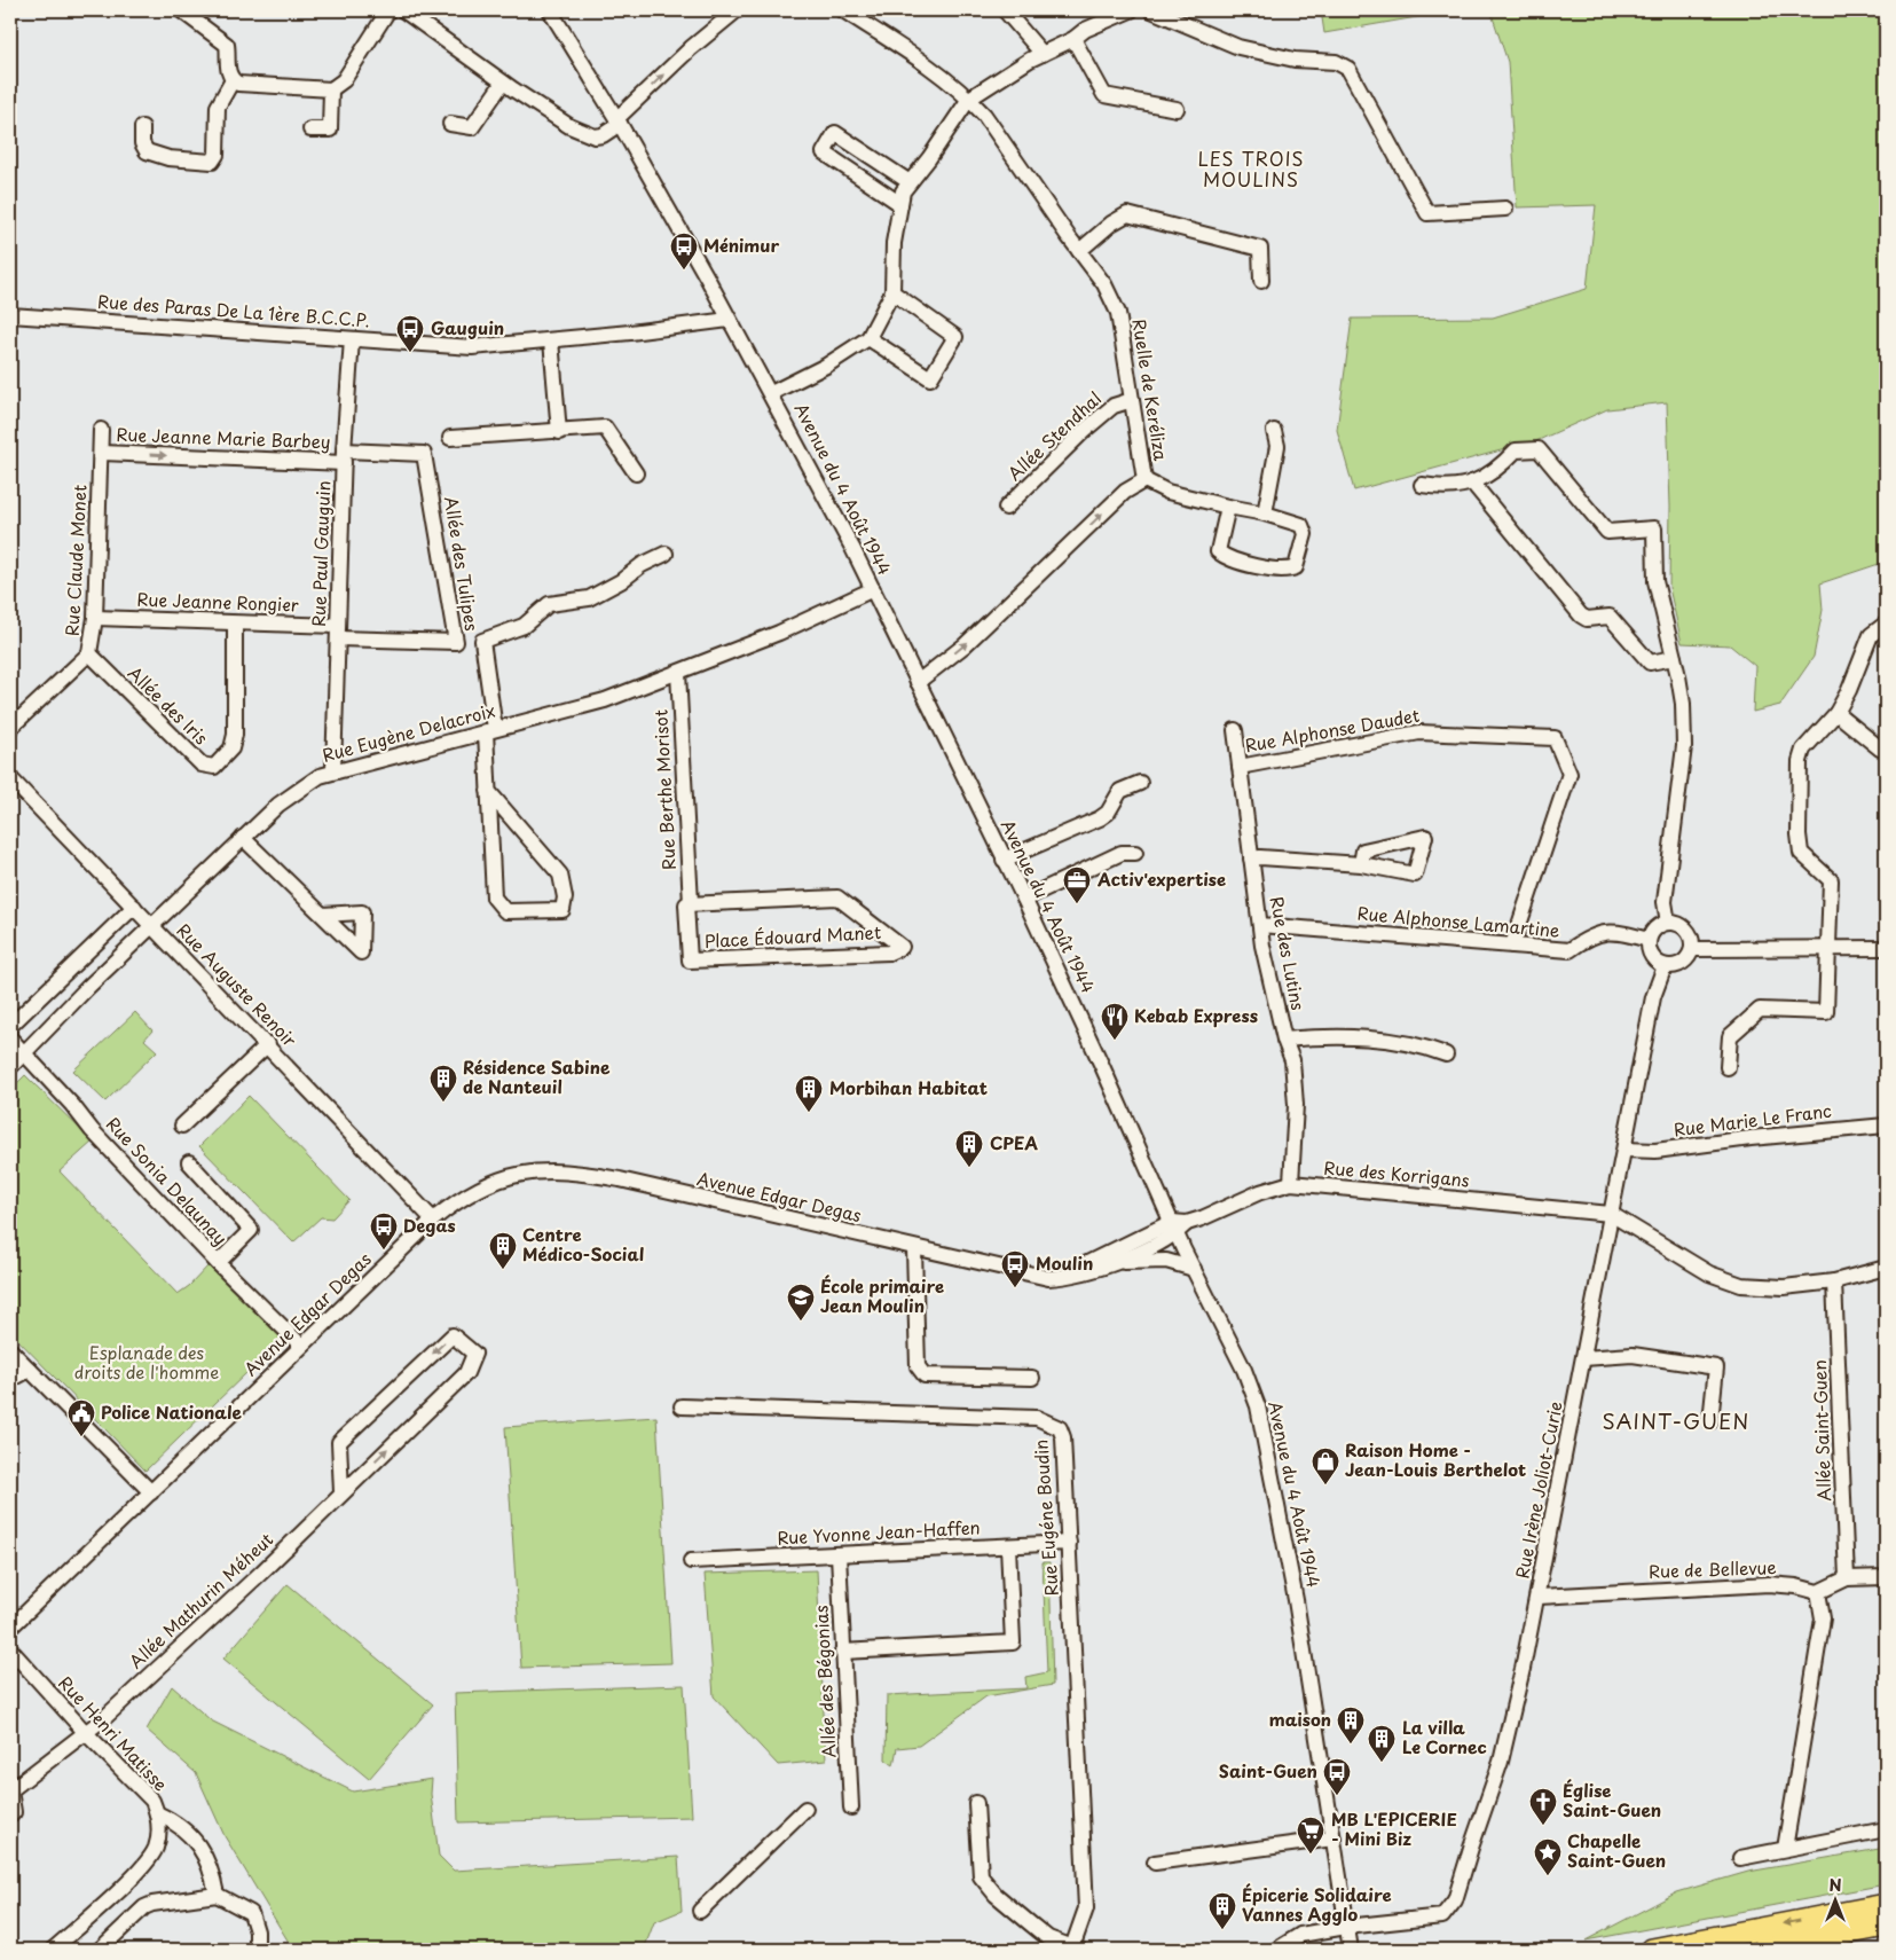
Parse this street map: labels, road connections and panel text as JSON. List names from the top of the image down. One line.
{"streets":{"street":["Rue des Paras De La 1ère B.C.C.P.","Ruelle de Keréliza","Allée Stendhal","Rue Jeanne Marie Barbey","Avenue du 4 Août 1944","Rue Paul Gauguin","Rue Claude Monet","Allée des Tulipes","Rue Jeanne Rongier","Allée des Iris","Rue Alphonse Daudet","Rue Eugène Delacroix","Rue Berthe Morisot","Rue Alphonse Lamartine","Place Édouard Manet","Rue des Lutins","Rue Auguste Renoir","Rue Marie Le Franc","Rue des Korrigans","Rue Sonia Delaunay","Avenue Edgar Degas","Allée Saint-Guen","Rue Irène Joliot-Curie","Rue Eugéne Boudin","Rue Yvonne Jean-Haffen","Rue de Bellevue","Allée Mathurin Méheut","Allée des Bégonias","Rue Henri Matisse"]},"crossings":[["Rue des Paras De La 1ère B.C.C.P.","Avenue du 4 Août 1944"],["Rue des Paras De La 1ère B.C.C.P.","Rue Paul Gauguin"],["Ruelle de Keréliza","Allée Stendhal"],["Ruelle de Keréliza","Avenue du 4 Août 1944"],["Rue Jeanne Marie Barbey","Rue Paul Gauguin"],["Rue Jeanne Marie Barbey","Rue Claude Monet"],["Rue Jeanne Marie Barbey","Allée des Tulipes"],["Avenue du 4 Août 1944","Rue Eugène Delacroix"],["Avenue du 4 Août 1944","Rue des Korrigans"],["Avenue du 4 Août 1944","Avenue Edgar Degas"],["Avenue du 4 Août 1944","Rue Irène Joliot-Curie"],["Rue Paul Gauguin","Allée des Tulipes"],["Rue Paul Gauguin","Rue Jeanne Rongier"],["Rue Paul Gauguin","Rue Eugène Delacroix"],["Rue Claude Monet","Rue Jeanne Rongier"],["Rue Claude Monet","Allée des Iris"],["Allée des Tulipes","Rue Jeanne Rongier"],["Rue Jeanne Rongier","Allée des Iris"],["Rue Alphonse Daudet","Rue Alphonse Lamartine"],["Rue Alphonse Daudet","Rue des Lutins"],["Rue Eugène Delacroix","Rue Berthe Morisot"],["Rue Eugène Delacroix","Rue Auguste Renoir"],["Rue Eugène Delacroix","Rue Sonia Delaunay"],["Rue Berthe Morisot","Place Édouard Manet"],["Rue Alphonse Lamartine","Rue des Lutins"],["Rue Alphonse Lamartine","Rue Irène Joliot-Curie"],["Rue des Lutins","Rue des Korrigans"],["Rue Auguste Renoir","Avenue Edgar Degas"],["Rue Marie Le Franc","Rue Irène Joliot-Curie"],["Rue des Korrigans","Avenue Edgar Degas"],["Rue des Korrigans","Rue Irène Joliot-Curie"],["Rue Sonia Delaunay","Avenue Edgar Degas"],["Rue Irène Joliot-Curie","Rue de Bellevue"],["Rue Eugéne Boudin","Rue Yvonne Jean-Haffen"],["Rue Yvonne Jean-Haffen","Allée des Bégonias"],["Allée Mathurin Méheut","Rue Henri Matisse"]],"one_way":["Rue Jeanne Marie Barbey"],"districts":["LES TROIS MOULINS","SAINT-GUEN"],"parks":["Esplanade des droits de l'homme"],"places":{"bus stop":["Ménimur","Gauguin","Degas","Moulin","Saint-Guen"],"office":["Activ'expertise"],"restaurant":["Kebab Express"],"building":["Résidence Sabine de Nanteuil","Morbihan Habitat","CPEA","Centre Médico-Social","maison","La villa Le Cornec","Épicerie Solidaire Vannes Agglo"],"school or university":["École primaire Jean Moulin"],"public building":["Police Nationale"],"shop":["Raison Home - Jean-Louis Berthelot"],"church":["Église Saint-Guen"],"supermarket":["MB L'EPICERIE - Mini Biz"],"place":["Chapelle Saint-Guen"]},"north":"top"}
